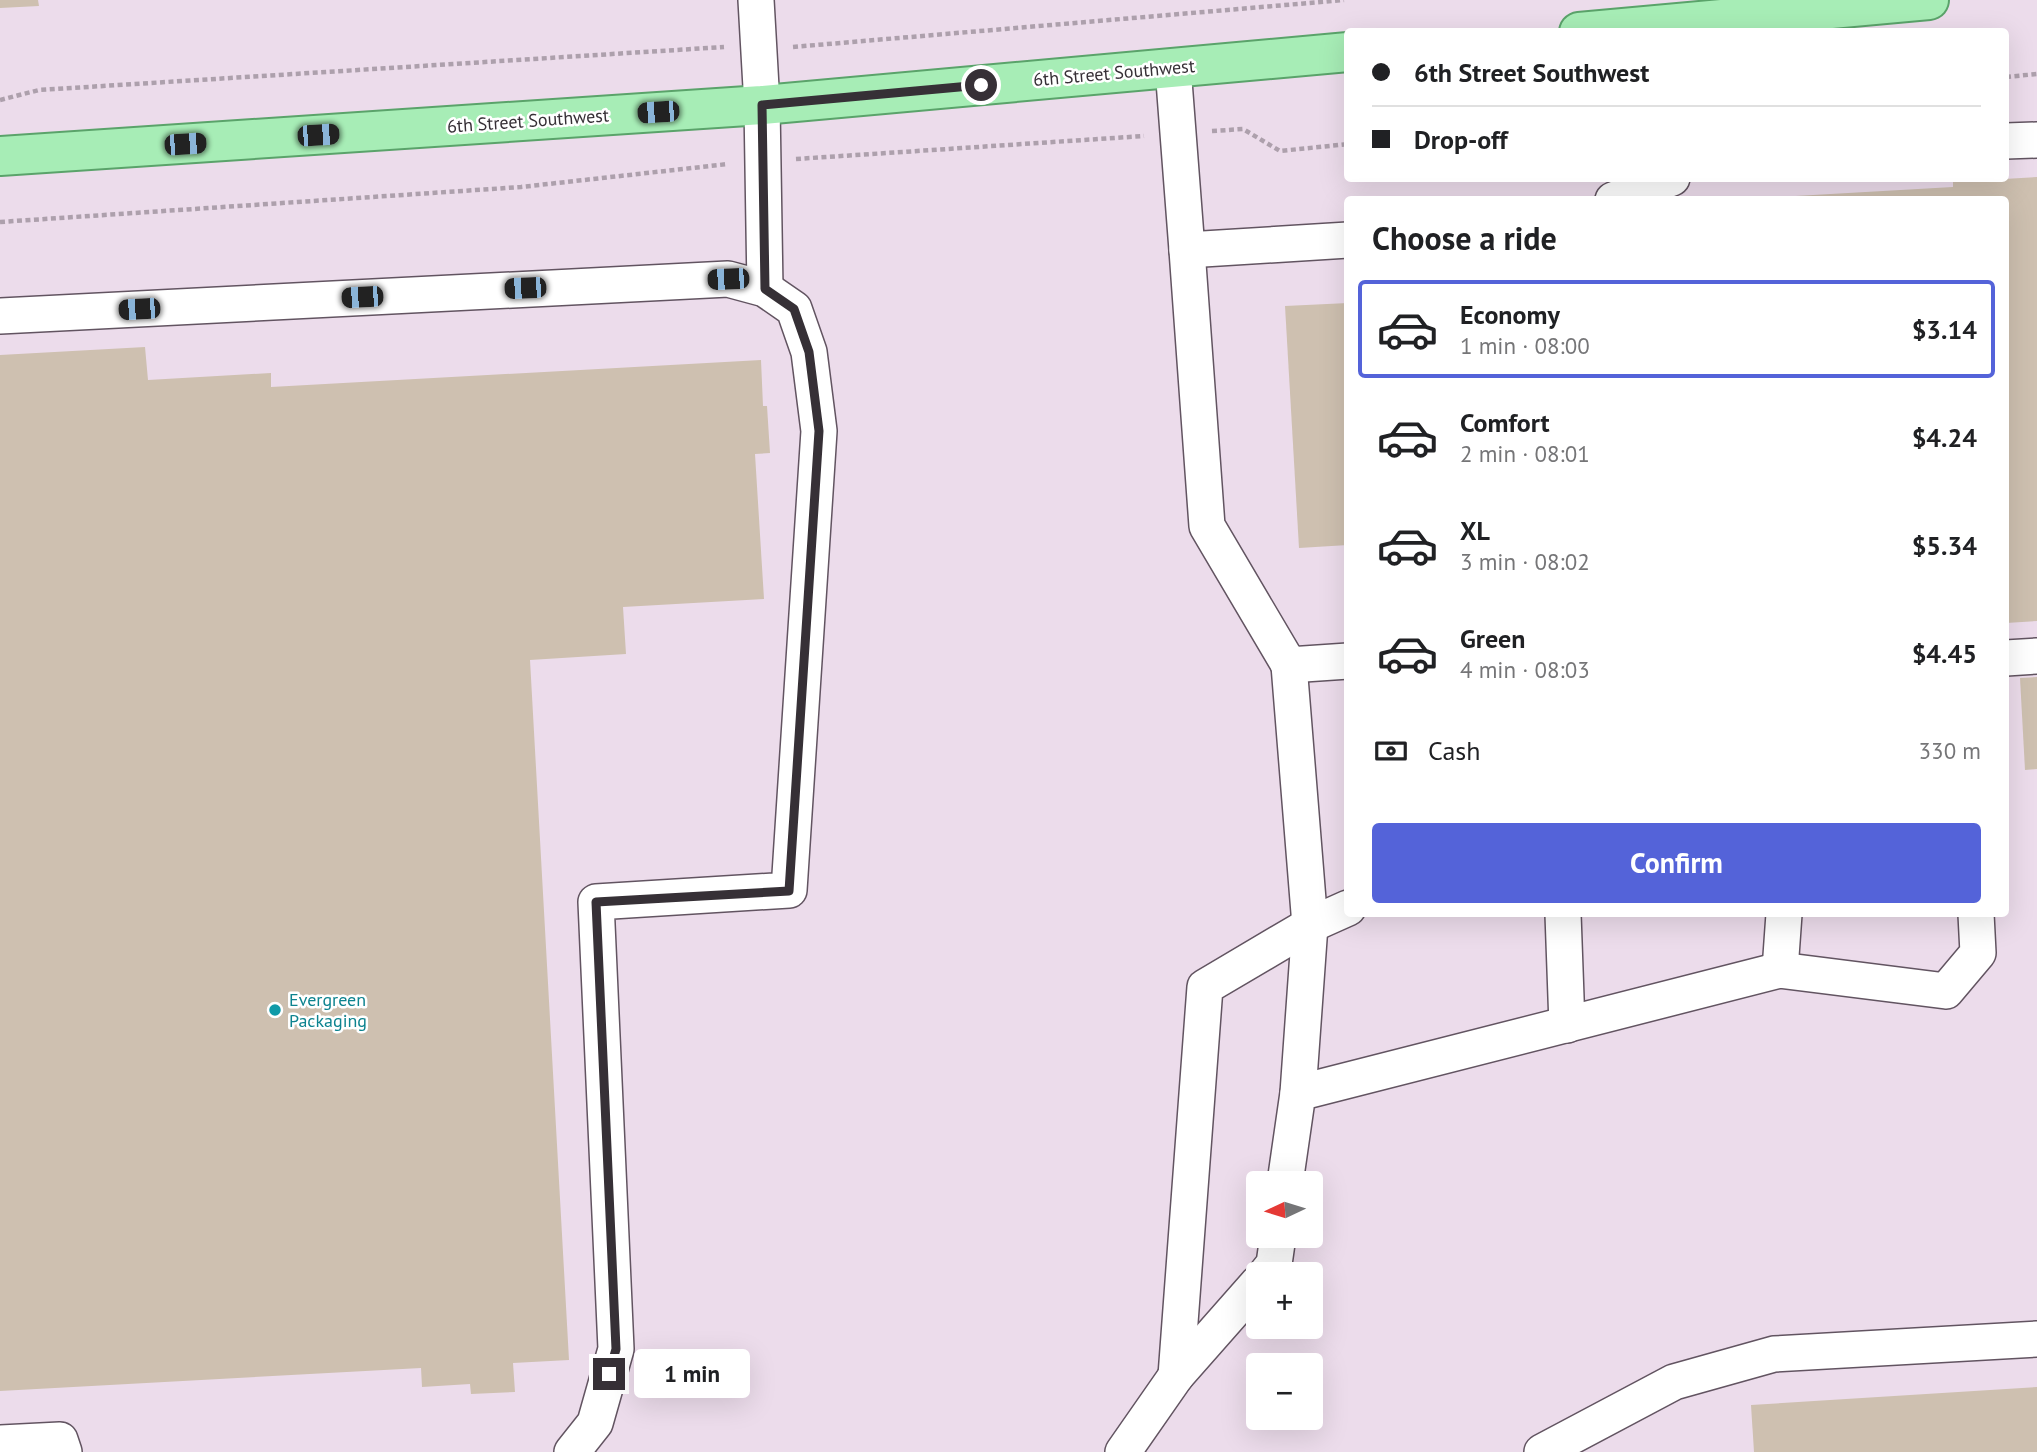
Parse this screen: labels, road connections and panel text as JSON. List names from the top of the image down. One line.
{"streets":{"main road":["6th Street Southwest"]},"places":["Evergreen Packaging"],"north":"left","page":{"banner":["6th Street Southwest","Drop-off"],"heading":"Choose a ride","list":[{"name":"Economy","note":"1 min · 08:00","value":"$3.14"},{"name":"Comfort","note":"2 min · 08:01","value":"$4.24"},{"name":"XL","note":"3 min · 08:02","value":"$5.34"},{"name":"Green","note":"4 min · 08:03","value":"$4.45"}],"pay":["Cash","330 m"],"buttons":"Confirm","map_buttons":["+","−"],"bubble":"1 min"}}
